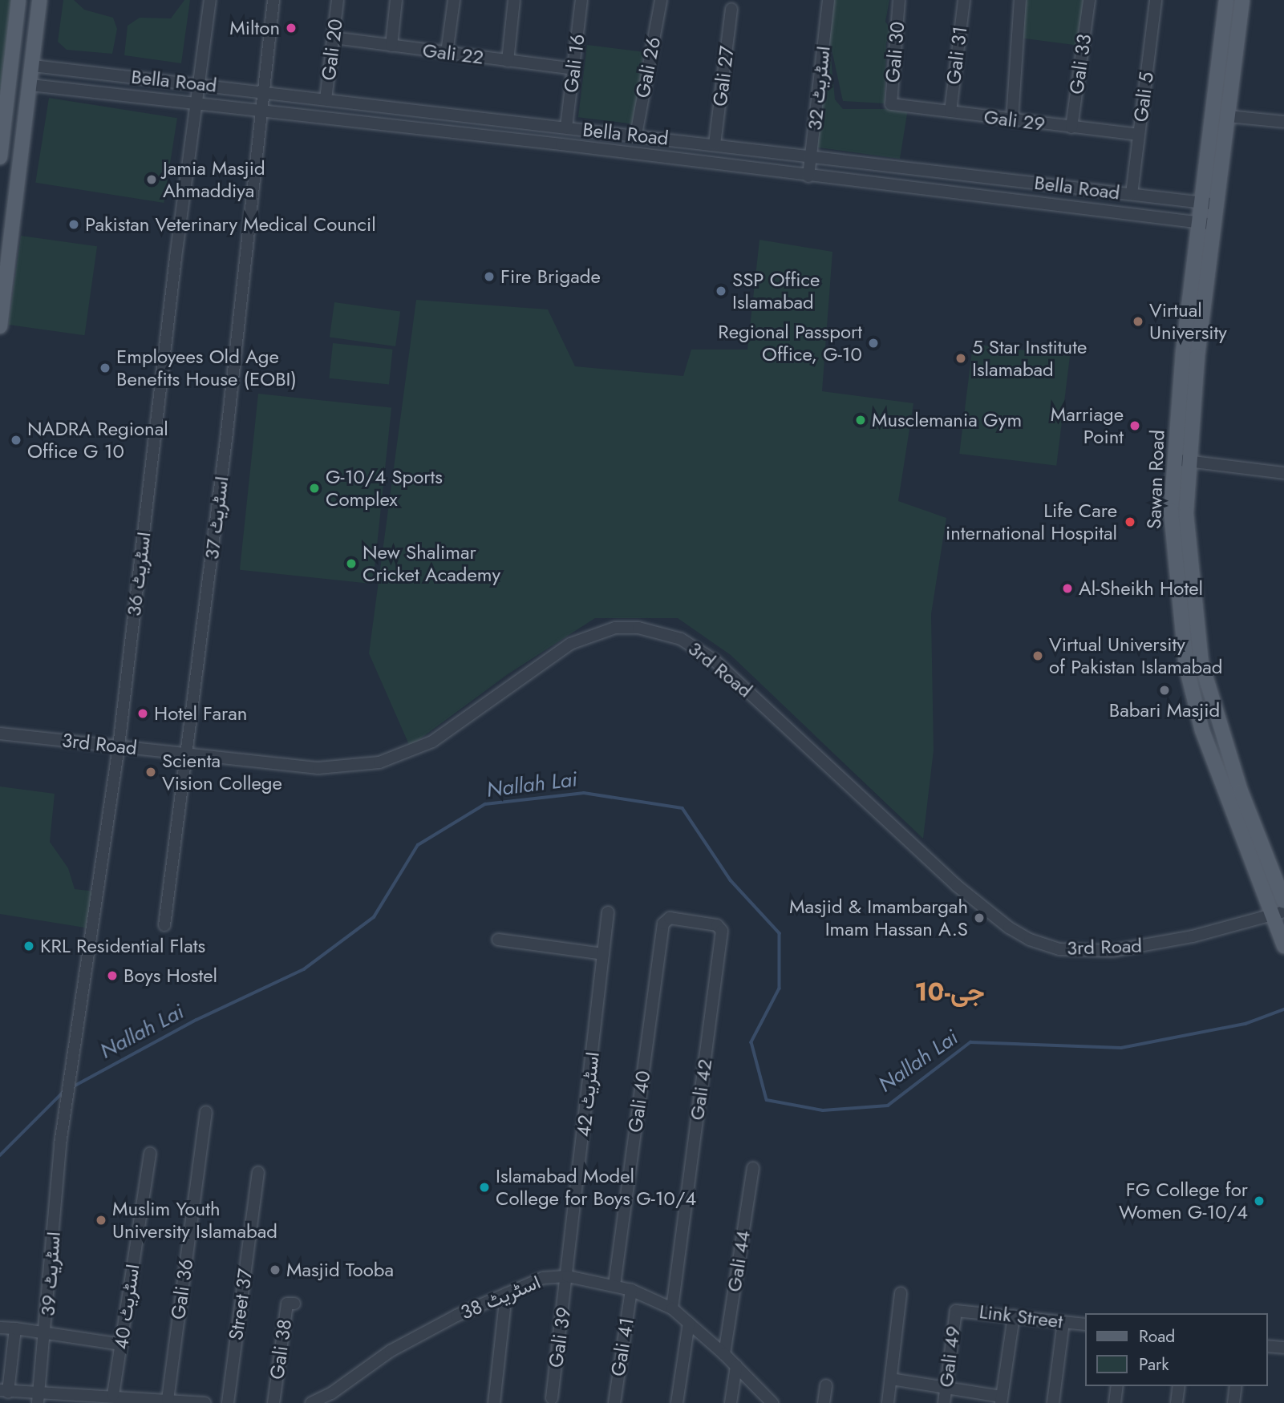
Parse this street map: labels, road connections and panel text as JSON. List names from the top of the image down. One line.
{"streets":{"main road":["Sawan Road"],"street":["Gali 20","Gali 30","Gali 22","Gali 31","Gali 16","Gali 33","Gali 26","Gali 27","Bella Road","اسٹریٹ 32","Gali 5","Gali 29","اسٹریٹ 37","اسٹریٹ 36","3rd Road","Gali 42","اسٹریٹ 42","Gali 40","Gali 44","اسٹریٹ 39","Gali 36","اسٹریٹ 38","Street 37","اسٹریٹ 40","Link Street","Gali 39","Gali 41","Gali 38","Gali 49"]},"crossings":[["Gali 20","Gali 22"],["Gali 20","Bella Road"],["Gali 30","Gali 29"],["Gali 22","Gali 16"],["Gali 31","Gali 29"],["Gali 16","Bella Road"],["Gali 33","Gali 29"],["Gali 26","Bella Road"],["Gali 27","Bella Road"],["Bella Road","اسٹریٹ 32"],["Bella Road","Gali 5"],["Bella Road","Sawan Road"],["Bella Road","اسٹریٹ 37"],["Bella Road","اسٹریٹ 36"],["Gali 5","Gali 29"],["Sawan Road","3rd Road"],["اسٹریٹ 37","3rd Road"],["اسٹریٹ 36","3rd Road"],["اسٹریٹ 36","اسٹریٹ 39"],["Gali 42","Gali 40"],["Gali 42","اسٹریٹ 38"],["اسٹریٹ 42","اسٹریٹ 38"],["اسٹریٹ 42","Gali 39"],["Gali 40","اسٹریٹ 38"],["Gali 44","اسٹریٹ 38"],["اسٹریٹ 38","Gali 39"],["اسٹریٹ 38","Gali 41"],["Link Street","Gali 49"]],"districts":["جی-10"],"water":["Nallah Lai"],"places":["Milton","Jamia Masjid Ahmaddiya","Pakistan Veterinary Medical Council","Fire Brigade","SSP Office Islamabad","Virtual University","Regional Passport Office, G-10","5 Star Institute Islamabad","Employees Old Age Benefits House (EOBI)","Musclemania Gym","Marriage Point","NADRA Regional Office G 10","G-10/4 Sports Complex","Life Care international Hospital","New Shalimar Cricket Academy","Al-Sheikh Hotel","Virtual University of Pakistan Islamabad","Babari Masjid","Hotel Faran","Scienta Vision College","Masjid & Imambargah Imam Hassan A.S","KRL Residential Flats","Boys Hostel","Islamabad Model College for Boys G-10/4","FG College for Women G-10/4","Muslim Youth University Islamabad","Masjid Tooba"],"legend":["Road","Park"]}
